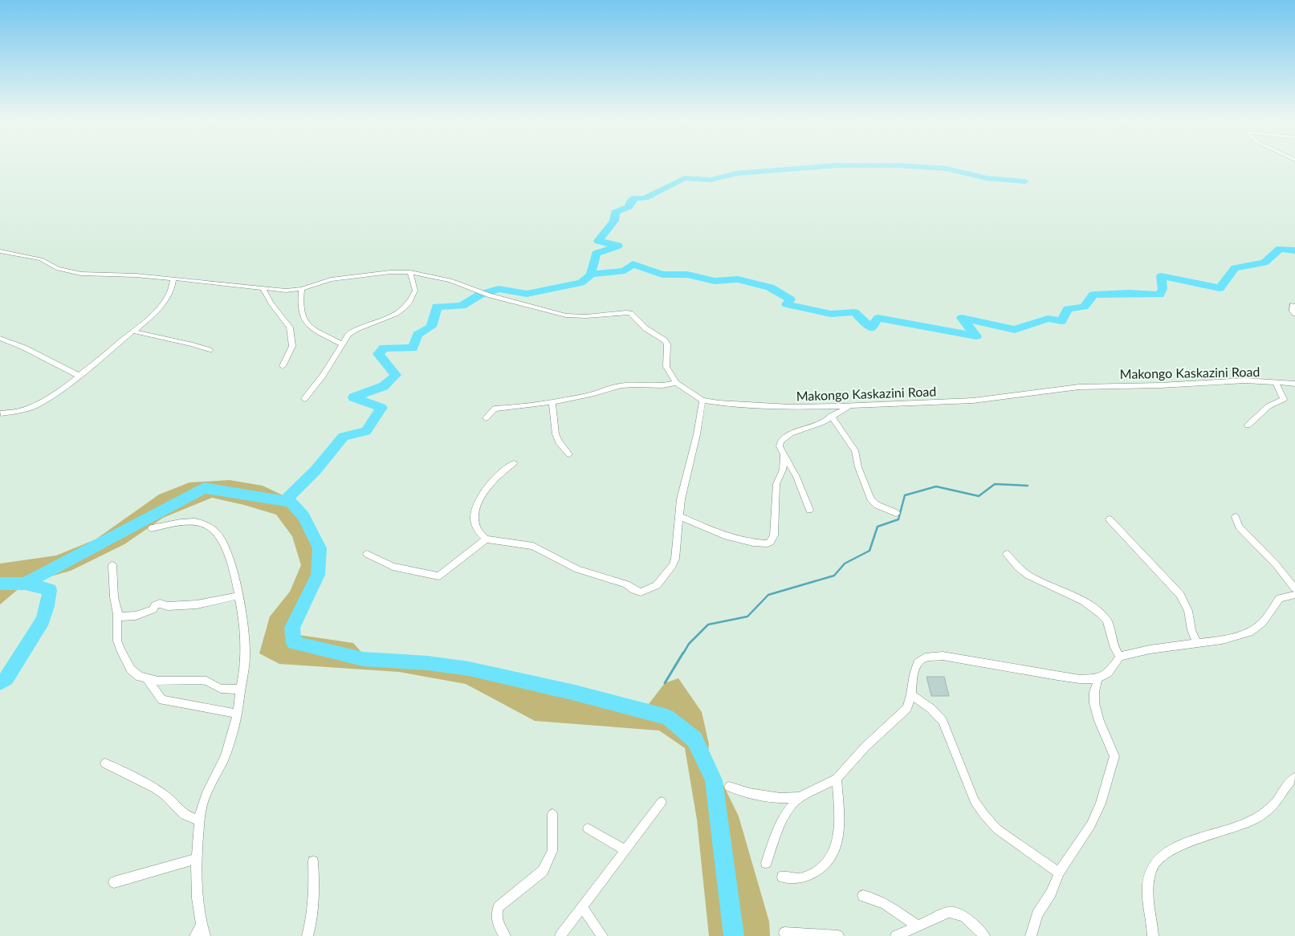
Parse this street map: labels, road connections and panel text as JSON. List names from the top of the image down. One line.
{"streets":{"street":["Makongo Kaskazini Road"]}}
